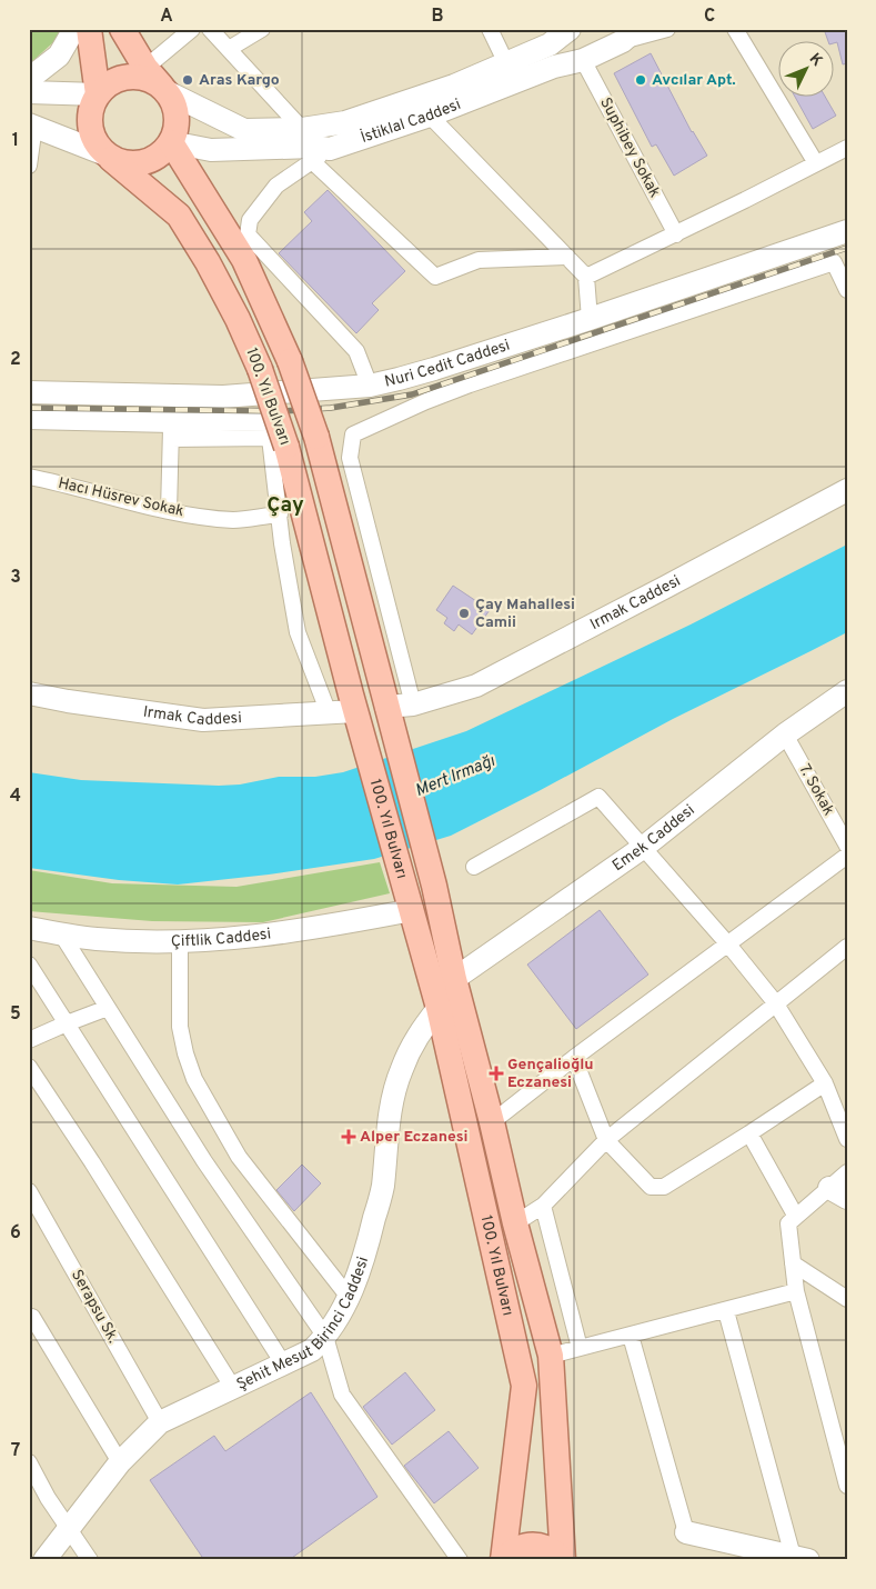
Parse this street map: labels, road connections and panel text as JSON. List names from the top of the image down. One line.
{"streets":{"main road":["İstiklal Caddesi","Nuri Cedit Caddesi","100. Yıl Bulvarı","Irmak Caddesi","Emek Caddesi","Çiftlik Caddesi","Şehit Mesut Birinci Caddesi"],"street":["Suphibey Sokak","Hacı Hüsrev Sokak","7. Sokak","Serapsu Sk."]},"crossings":[["İstiklal Caddesi","Suphibey Sokak"],["İstiklal Caddesi","100. Yıl Bulvarı"],["Nuri Cedit Caddesi","Irmak Caddesi"],["100. Yıl Bulvarı","Irmak Caddesi"],["100. Yıl Bulvarı","Emek Caddesi"],["100. Yıl Bulvarı","Çiftlik Caddesi"],["100. Yıl Bulvarı","Şehit Mesut Birinci Caddesi"],["7. Sokak","Emek Caddesi"],["Serapsu Sk.","Şehit Mesut Birinci Caddesi"]],"districts":["Çay"],"water":["Mert Irmağı"],"places":{"other":["Aras Kargo","Avcılar Apt.","Çay Mahallesi Camii"],"health":["Gençalioğlu Eczanesi","Alper Eczanesi"]},"north":"top right","grid":{"columns":["A","B","C"],"rows":["1","2","3","4","5","6","7"]}}
